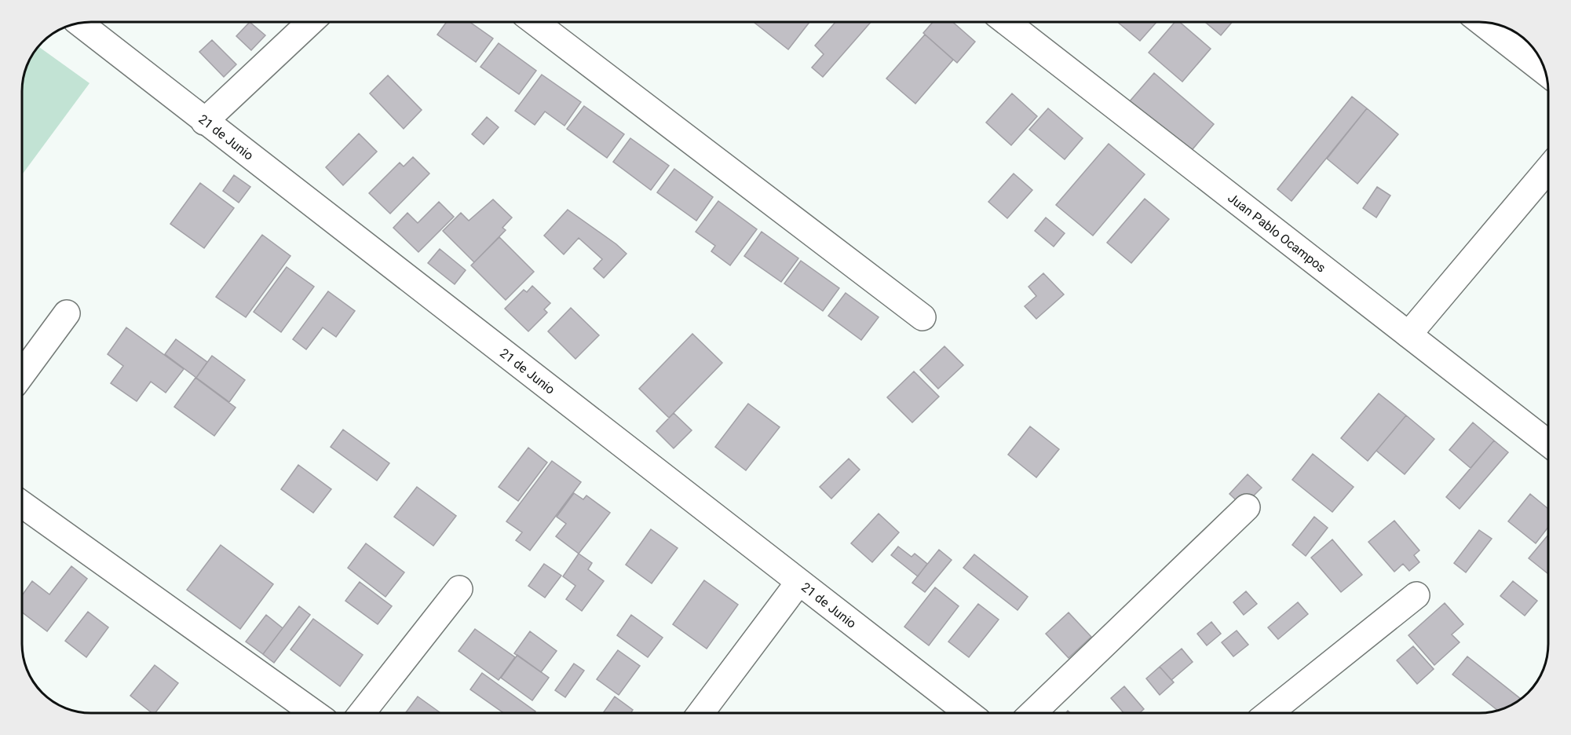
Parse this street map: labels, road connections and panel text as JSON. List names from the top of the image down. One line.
{"streets":{"street":["21 de Junio","Juan Pablo Ocampos"]}}
